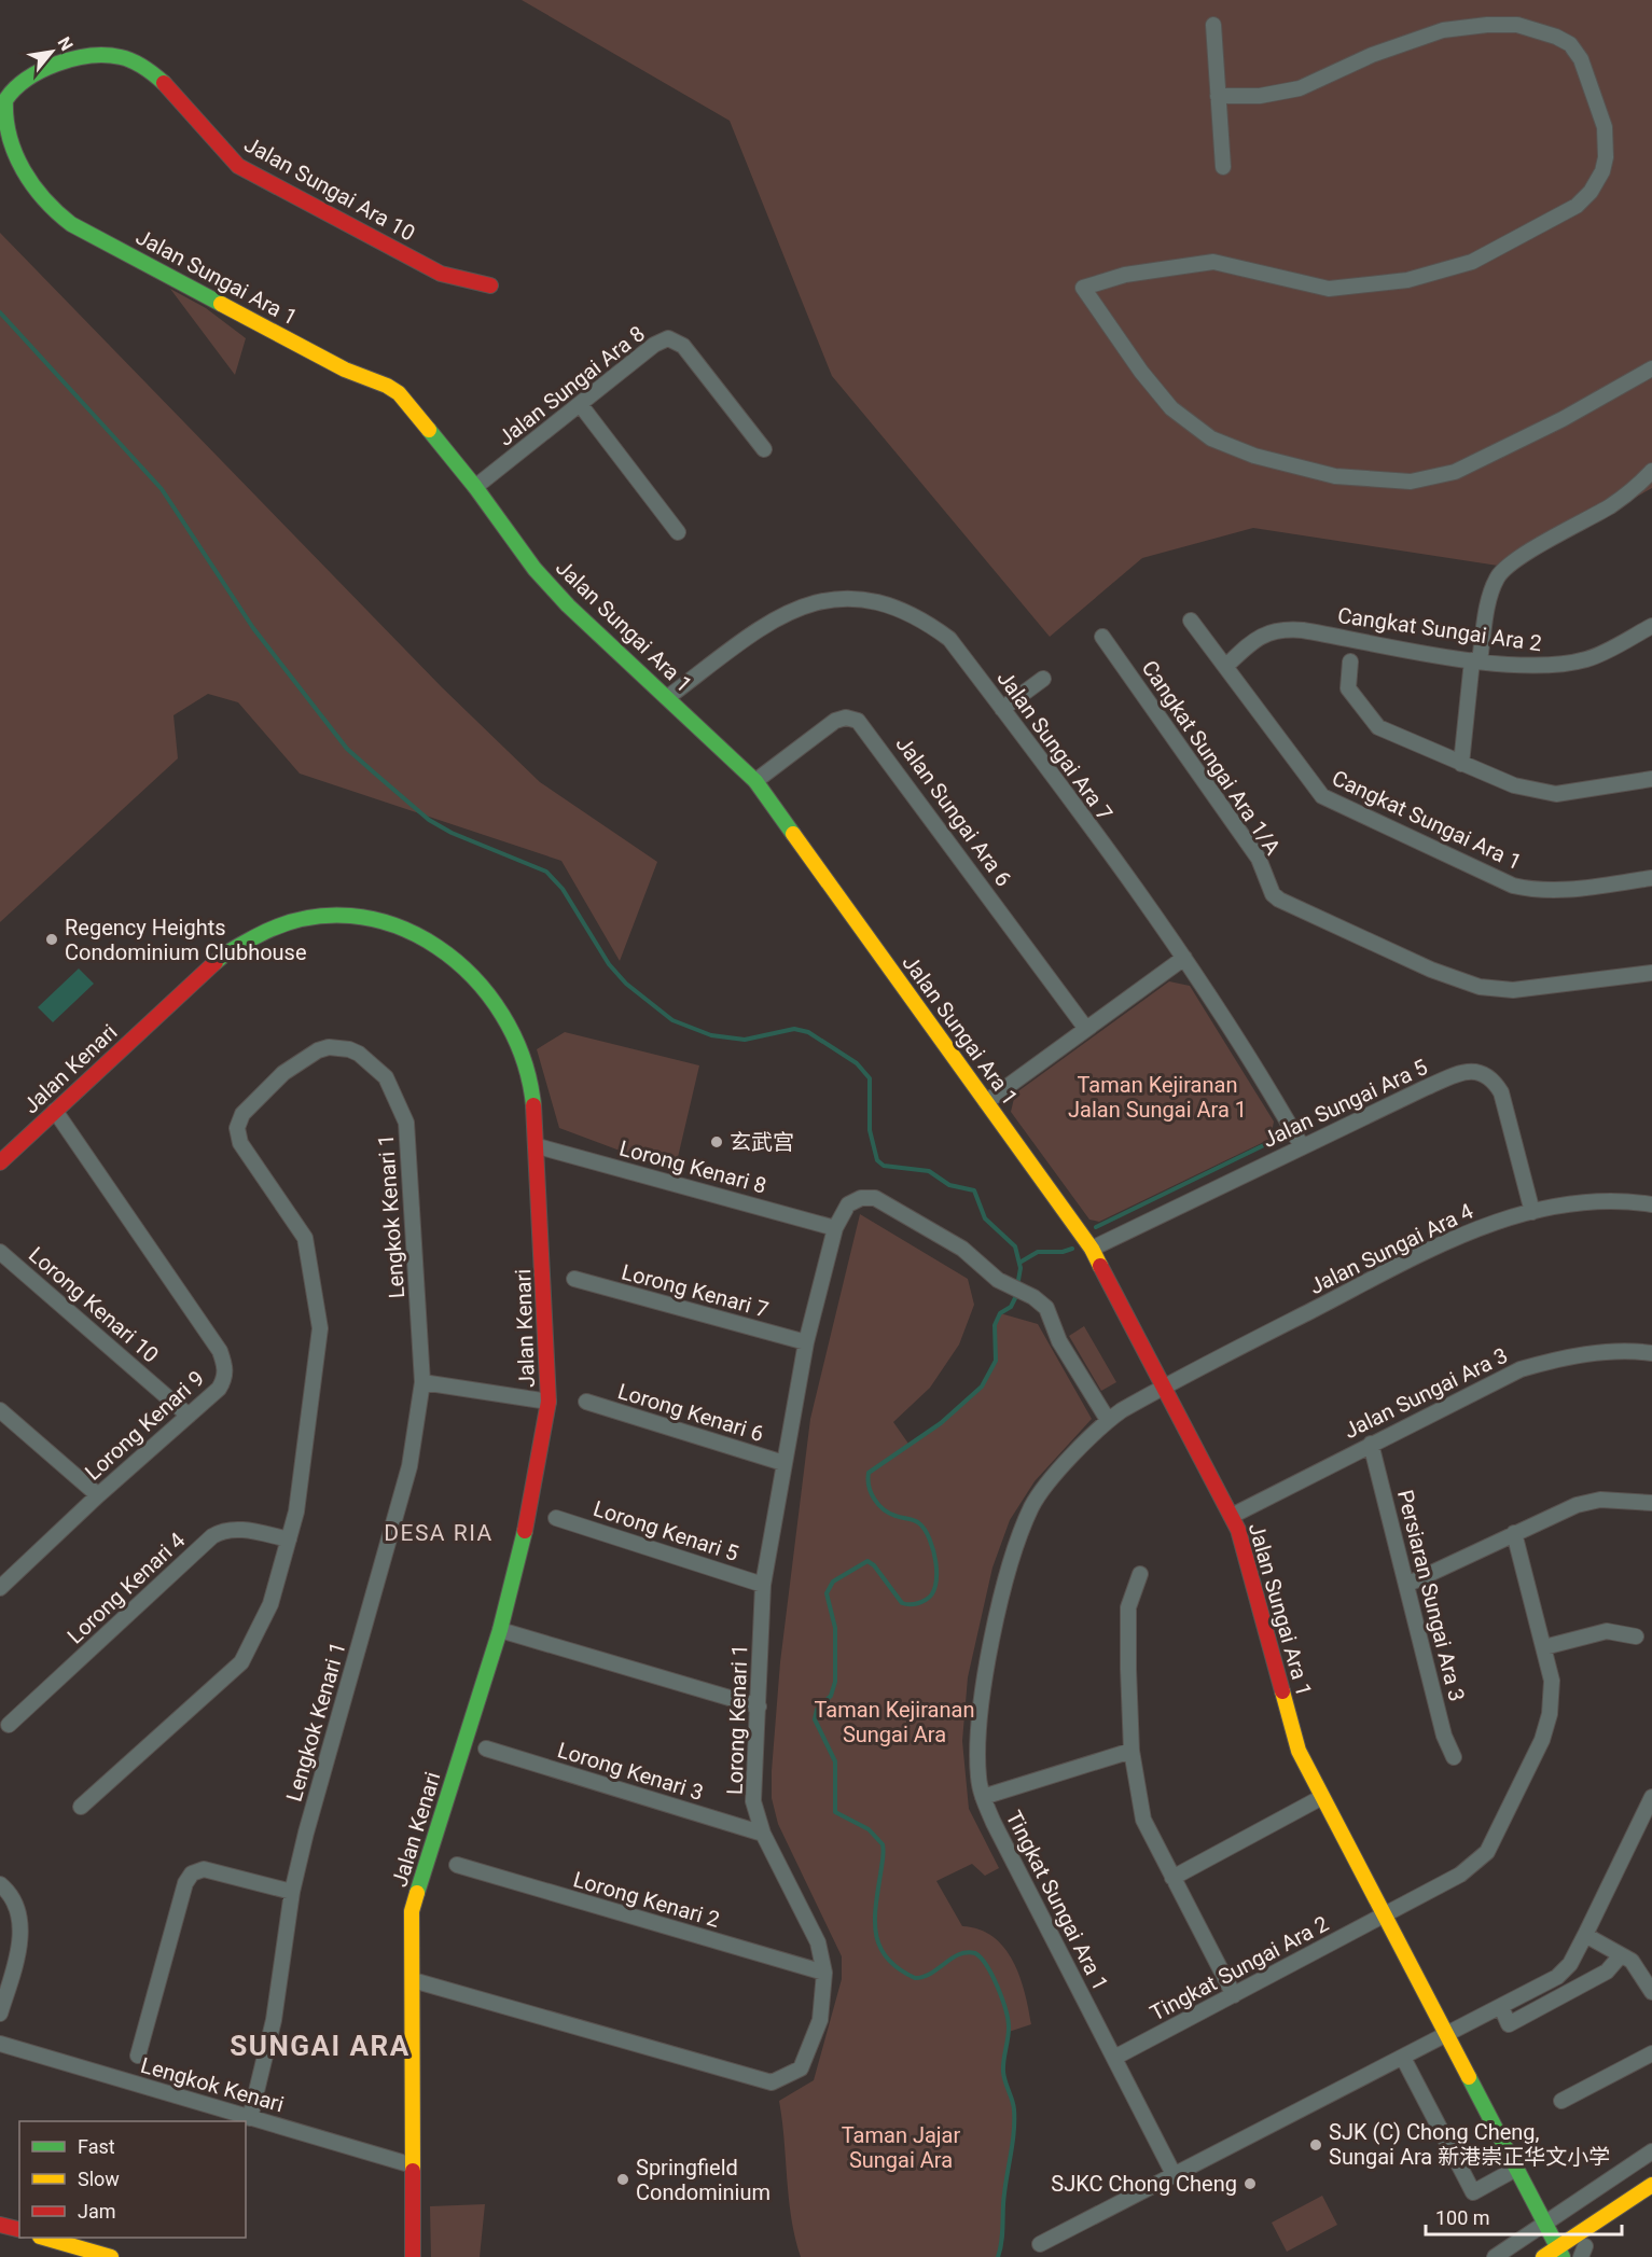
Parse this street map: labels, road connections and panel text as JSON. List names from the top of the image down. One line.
{"streets":{"street":["Jalan Sungai Ara 10","Jalan Sungai Ara 1","Jalan Sungai Ara 8","Cangkat Sungai Ara 2","Jalan Sungai Ara 7","Cangkat Sungai Ara 1/A","Jalan Sungai Ara 6","Cangkat Sungai Ara 1","Jalan Kenari","Jalan Sungai Ara 5","Lorong Kenari 8","Lengkok Kenari 1","Jalan Sungai Ara 4","Lorong Kenari 7","Lorong Kenari 10","Jalan Sungai Ara 3","Lorong Kenari 6","Lorong Kenari 9","Lorong Kenari 5","Lorong Kenari 4","Persiaran Sungai Ara 3","Lorong Kenari 1","Lorong Kenari 3","Lorong Kenari 2","Tingkat Sungai Ara 1","Tingkat Sungai Ara 2","Lengkok Kenari"]},"crossings":[["Jalan Sungai Ara 10","Jalan Sungai Ara 1"],["Jalan Sungai Ara 1","Jalan Sungai Ara 8"],["Jalan Sungai Ara 1","Jalan Sungai Ara 7"],["Jalan Sungai Ara 1","Jalan Sungai Ara 6"],["Jalan Sungai Ara 1","Jalan Sungai Ara 5"],["Jalan Sungai Ara 1","Jalan Sungai Ara 4"],["Jalan Sungai Ara 1","Jalan Sungai Ara 3"],["Jalan Sungai Ara 1","Tingkat Sungai Ara 1"],["Jalan Sungai Ara 1","Tingkat Sungai Ara 2"],["Cangkat Sungai Ara 2","Cangkat Sungai Ara 1"],["Jalan Sungai Ara 7","Jalan Sungai Ara 5"],["Jalan Kenari","Lorong Kenari 8"],["Jalan Kenari","Lorong Kenari 9"],["Jalan Kenari","Lorong Kenari 1"],["Jalan Kenari","Lengkok Kenari"],["Jalan Sungai Ara 5","Jalan Sungai Ara 4"],["Lorong Kenari 8","Lorong Kenari 1"],["Lengkok Kenari 1","Lorong Kenari 4"],["Lengkok Kenari 1","Lengkok Kenari"],["Jalan Sungai Ara 4","Tingkat Sungai Ara 1"],["Lorong Kenari 7","Lorong Kenari 1"],["Lorong Kenari 10","Lorong Kenari 9"],["Jalan Sungai Ara 3","Persiaran Sungai Ara 3"],["Lorong Kenari 6","Lorong Kenari 1"],["Lorong Kenari 5","Lorong Kenari 1"],["Lorong Kenari 1","Lorong Kenari 3"],["Lorong Kenari 1","Lorong Kenari 2"],["Lorong Kenari 1","Tingkat Sungai Ara 1"],["Tingkat Sungai Ara 1","Tingkat Sungai Ara 2"]],"districts":["DESA RIA","SUNGAI ARA"],"parks":["Taman Kejiranan Jalan Sungai Ara 1","Taman Kejiranan Sungai Ara","Taman Jajar Sungai Ara"],"places":["Regency Heights Condominium Clubhouse","玄武宫","SJK (C) Chong Cheng, Sungai Ara 新港崇正华文小学","Springfield Condominium","SJKC Chong Cheng"],"legend":["Fast","Slow","Jam"],"scale_bar":"100 m","north":"top right"}
